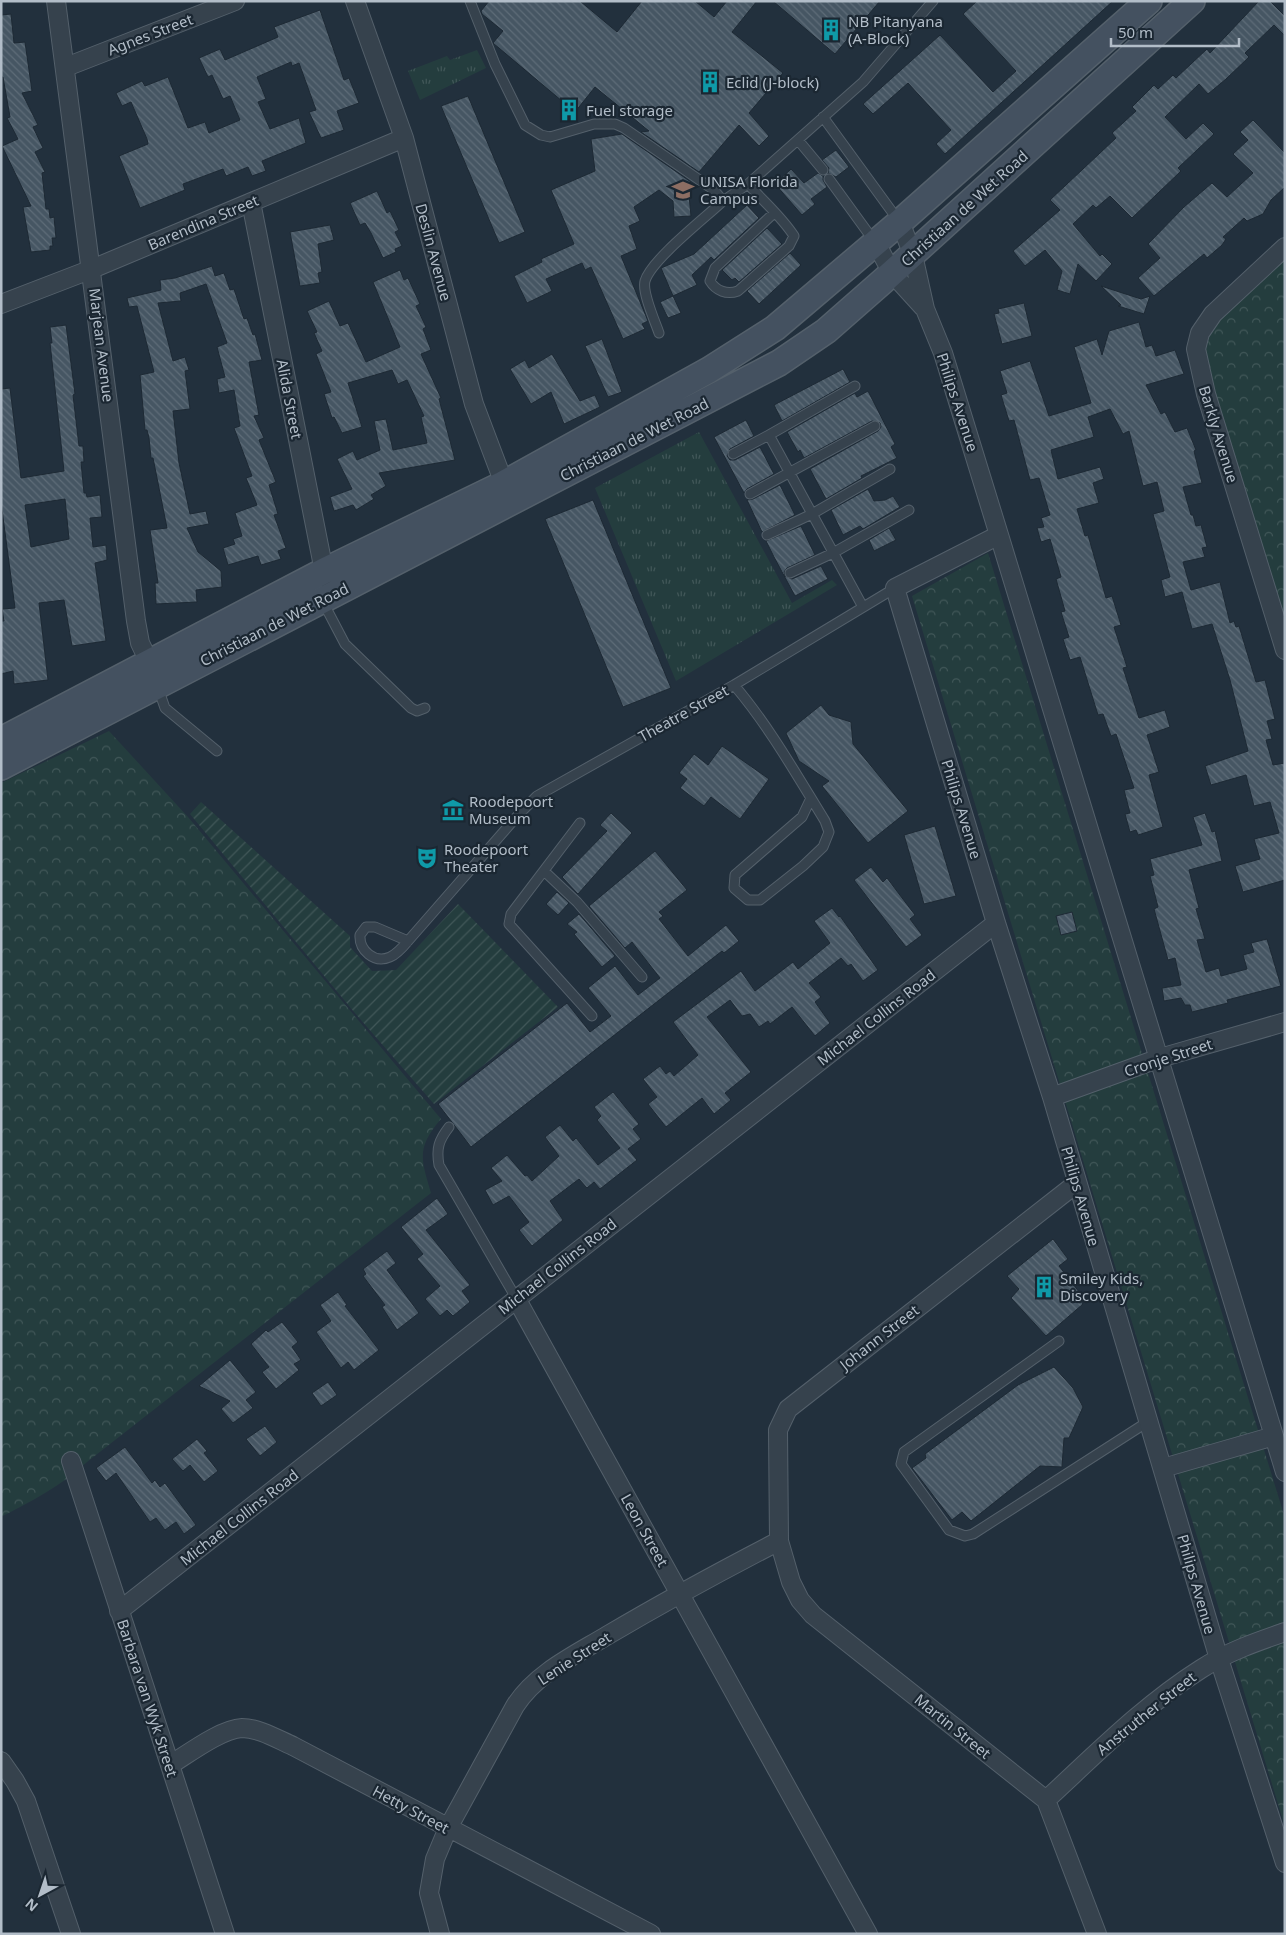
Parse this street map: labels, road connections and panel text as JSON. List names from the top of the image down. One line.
{"streets":{"main road":["Christiaan de Wet Road"],"street":["Agnes Street","Barendina Street","Deslin Avenue","Marjean Avenue","Alida Street","Philips Avenue","Barkly Avenue","Theatre Street","Michael Collins Road","Cronje Street","Johann Street","Leon Street","Lenie Street","Barbara van Wyk Street","Anstruther Street","Martin Street","Hetty Street"]},"crossings":[["Agnes Street","Marjean Avenue"],["Christiaan de Wet Road","Deslin Avenue"],["Christiaan de Wet Road","Marjean Avenue"],["Christiaan de Wet Road","Alida Street"],["Christiaan de Wet Road","Philips Avenue"],["Barendina Street","Deslin Avenue"],["Barendina Street","Marjean Avenue"],["Barendina Street","Alida Street"],["Philips Avenue","Theatre Street"],["Philips Avenue","Michael Collins Road"],["Philips Avenue","Cronje Street"],["Philips Avenue","Johann Street"],["Philips Avenue","Anstruther Street"],["Michael Collins Road","Leon Street"],["Michael Collins Road","Barbara van Wyk Street"],["Johann Street","Lenie Street"],["Johann Street","Martin Street"],["Leon Street","Lenie Street"],["Lenie Street","Martin Street"],["Lenie Street","Hetty Street"],["Barbara van Wyk Street","Hetty Street"],["Anstruther Street","Martin Street"]],"places":{"building":["NB Pitanyana (A-Block)","Eclid (J-block)","Fuel storage","Smiley Kids, Discovery"],"school or university":["UNISA Florida Campus"],"museum":["Roodepoort Museum"],"theatre":["Roodepoort Theater"]},"scale_bar":"50 m","north":"bottom left"}
